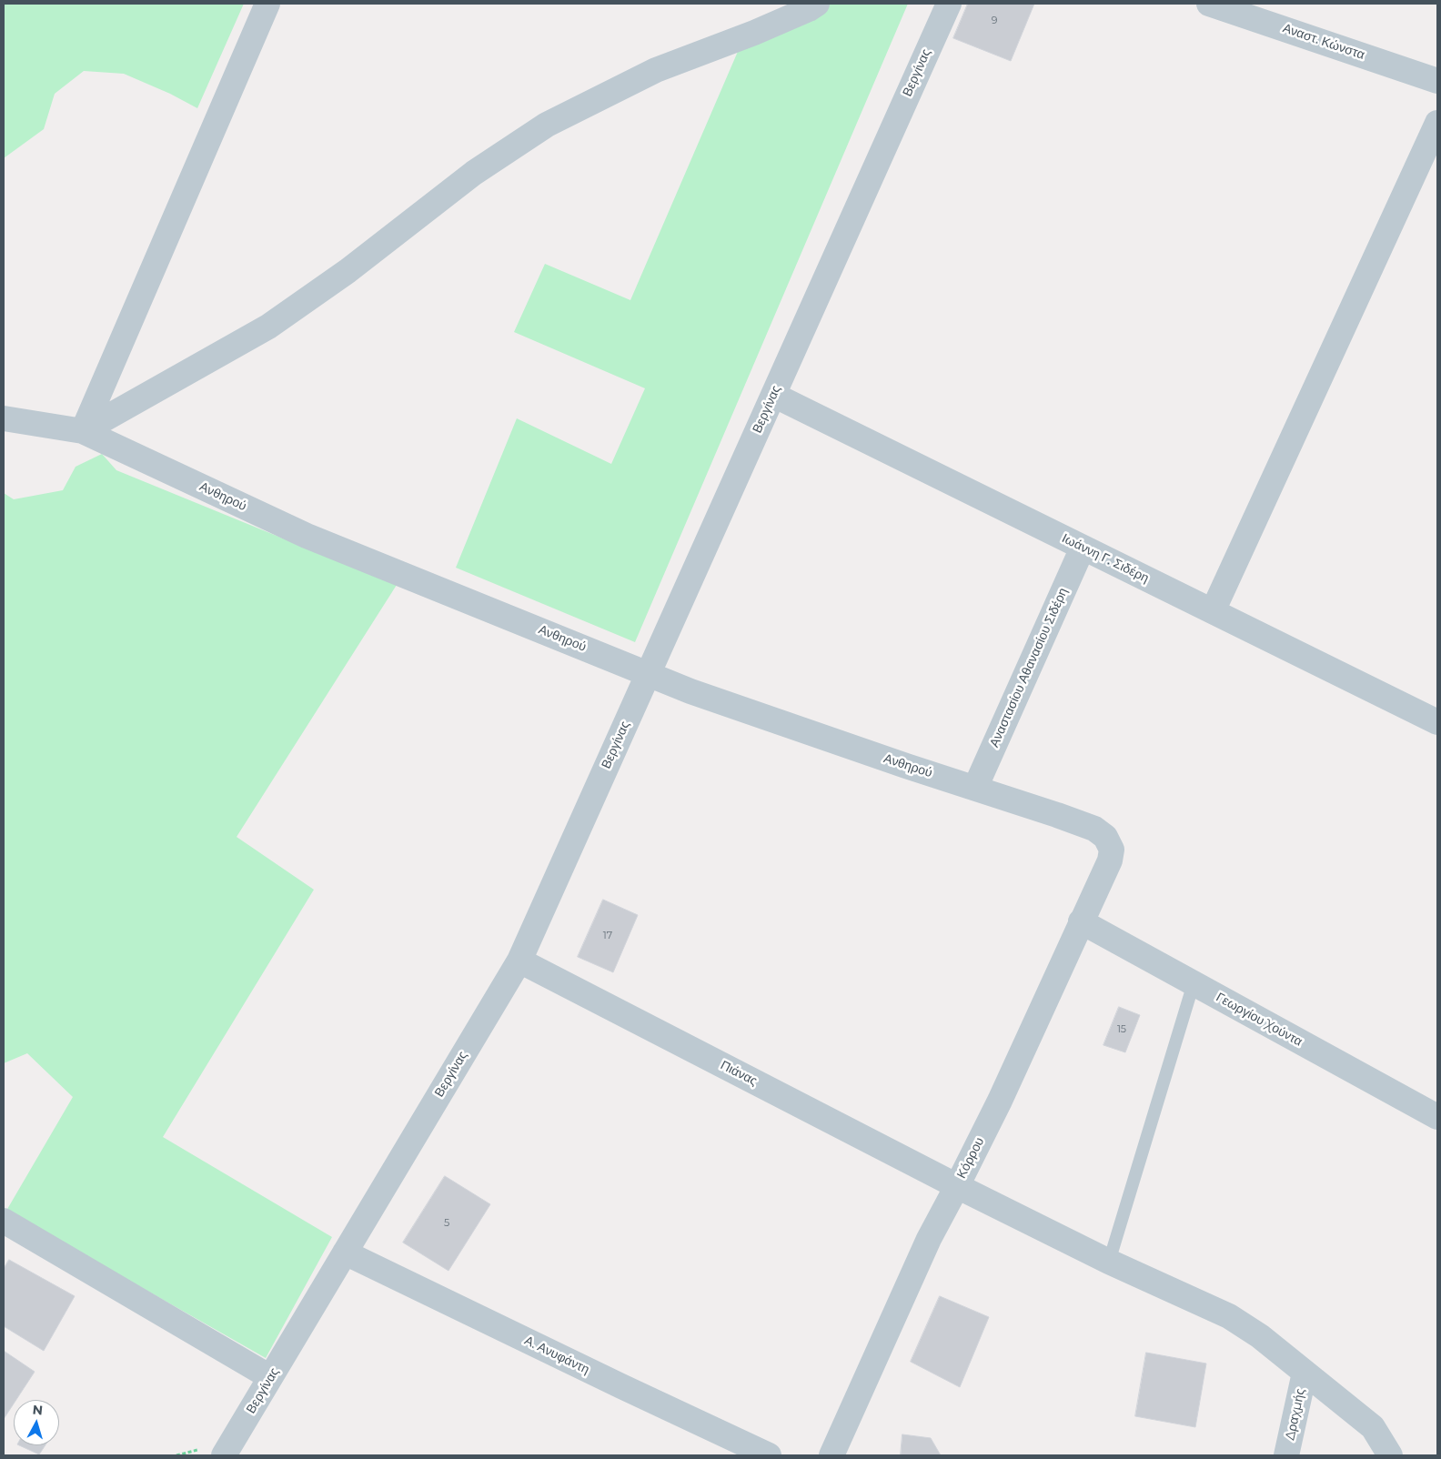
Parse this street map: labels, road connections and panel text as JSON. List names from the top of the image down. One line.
{"streets":{"street":["Αναστ. Κώνστα","Βεργίνας","Ανθηρού","Ιωάννη Γ. Σιδέρη","Αναστασίου Αθανασίου Σιδέρη","Γεωργίου Χούντα","Πιάνας","Κόρρου","Α. Ανυφάντη","Δραχμής"]},"crossings":[["Βεργίνας","Ανθηρού"],["Βεργίνας","Ιωάννη Γ. Σιδέρη"],["Βεργίνας","Πιάνας"],["Βεργίνας","Α. Ανυφάντη"],["Ανθηρού","Αναστασίου Αθανασίου Σιδέρη"],["Ανθηρού","Κόρρου"],["Ιωάννη Γ. Σιδέρη","Αναστασίου Αθανασίου Σιδέρη"],["Γεωργίου Χούντα","Κόρρου"],["Πιάνας","Κόρρου"],["Πιάνας","Δραχμής"]],"house_numbers":["9","17","15","5"],"north":"top"}
